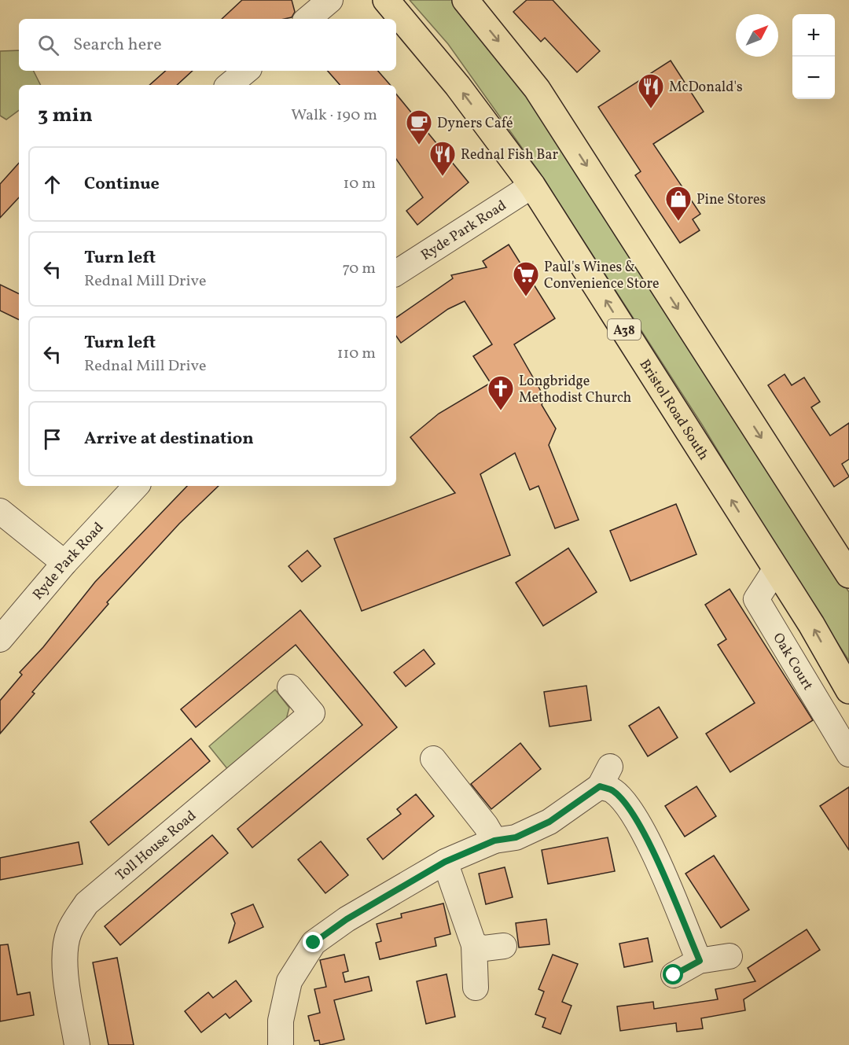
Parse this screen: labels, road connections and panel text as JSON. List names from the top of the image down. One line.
{"streets":{"highway":["A38","Bristol Road South"],"street":["Ryde Park Road","Oak Court","Toll House Road"]},"crossings":[["Ryde Park Road","Bristol Road South"],["Bristol Road South","Oak Court"]],"places":{"restaurant":["McDonald's","Rednal Fish Bar"],"cafe":["Dyners Café"],"shop":["Pine Stores"],"supermarket":["Paul's Wines & Convenience Store"],"church":["Longbridge Methodist Church"]},"north":"top right","page":{"map_buttons":["+","−"],"search":"Search here","heading":["3 min","Walk · 190 m"],"list":[["Continue","10 m"],["Turn left","Rednal Mill Drive","70 m"],["Turn left","Rednal Mill Drive","110 m"],"Arrive at destination"]}}
